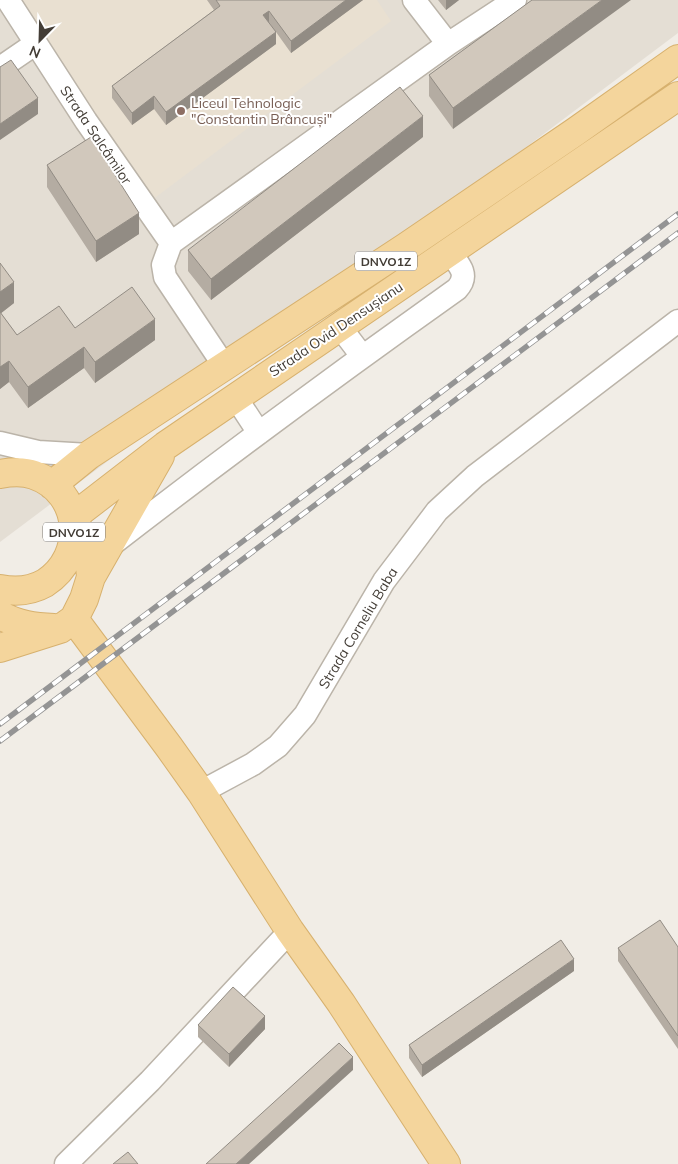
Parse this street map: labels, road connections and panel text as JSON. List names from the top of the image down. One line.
{"streets":{"main road":["DNVO1Z","Strada Ovid Densușianu"],"street":["Strada Salcâmilor","Strada Corneliu Baba"]},"crossings":[["DNVO1Z","Strada Ovid Densușianu"]],"places":["Liceul Tehnologic \"Constantin Brâncuși\""],"north":"bottom left"}
